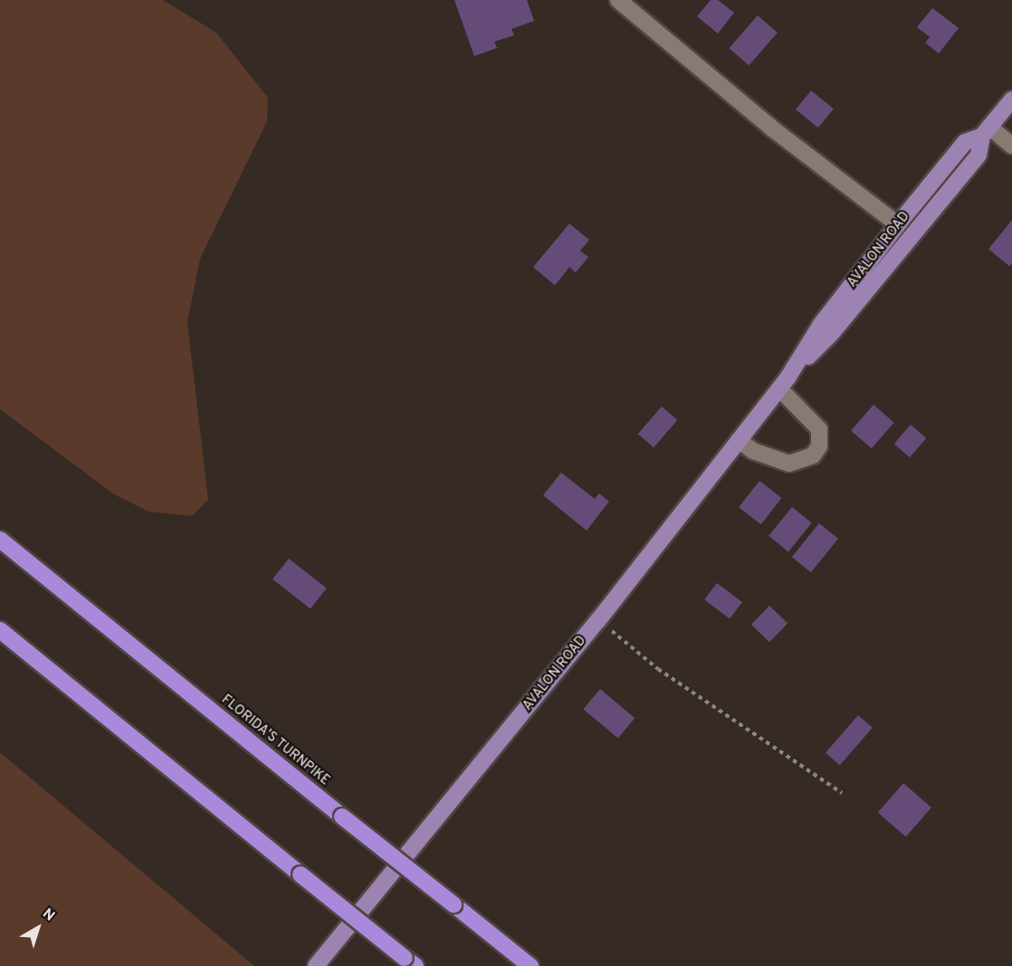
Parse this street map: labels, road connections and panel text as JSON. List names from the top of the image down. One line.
{"streets":{"highway":["FLORIDA'S TURNPIKE"],"main road":["AVALON ROAD"]},"north":"top right"}
